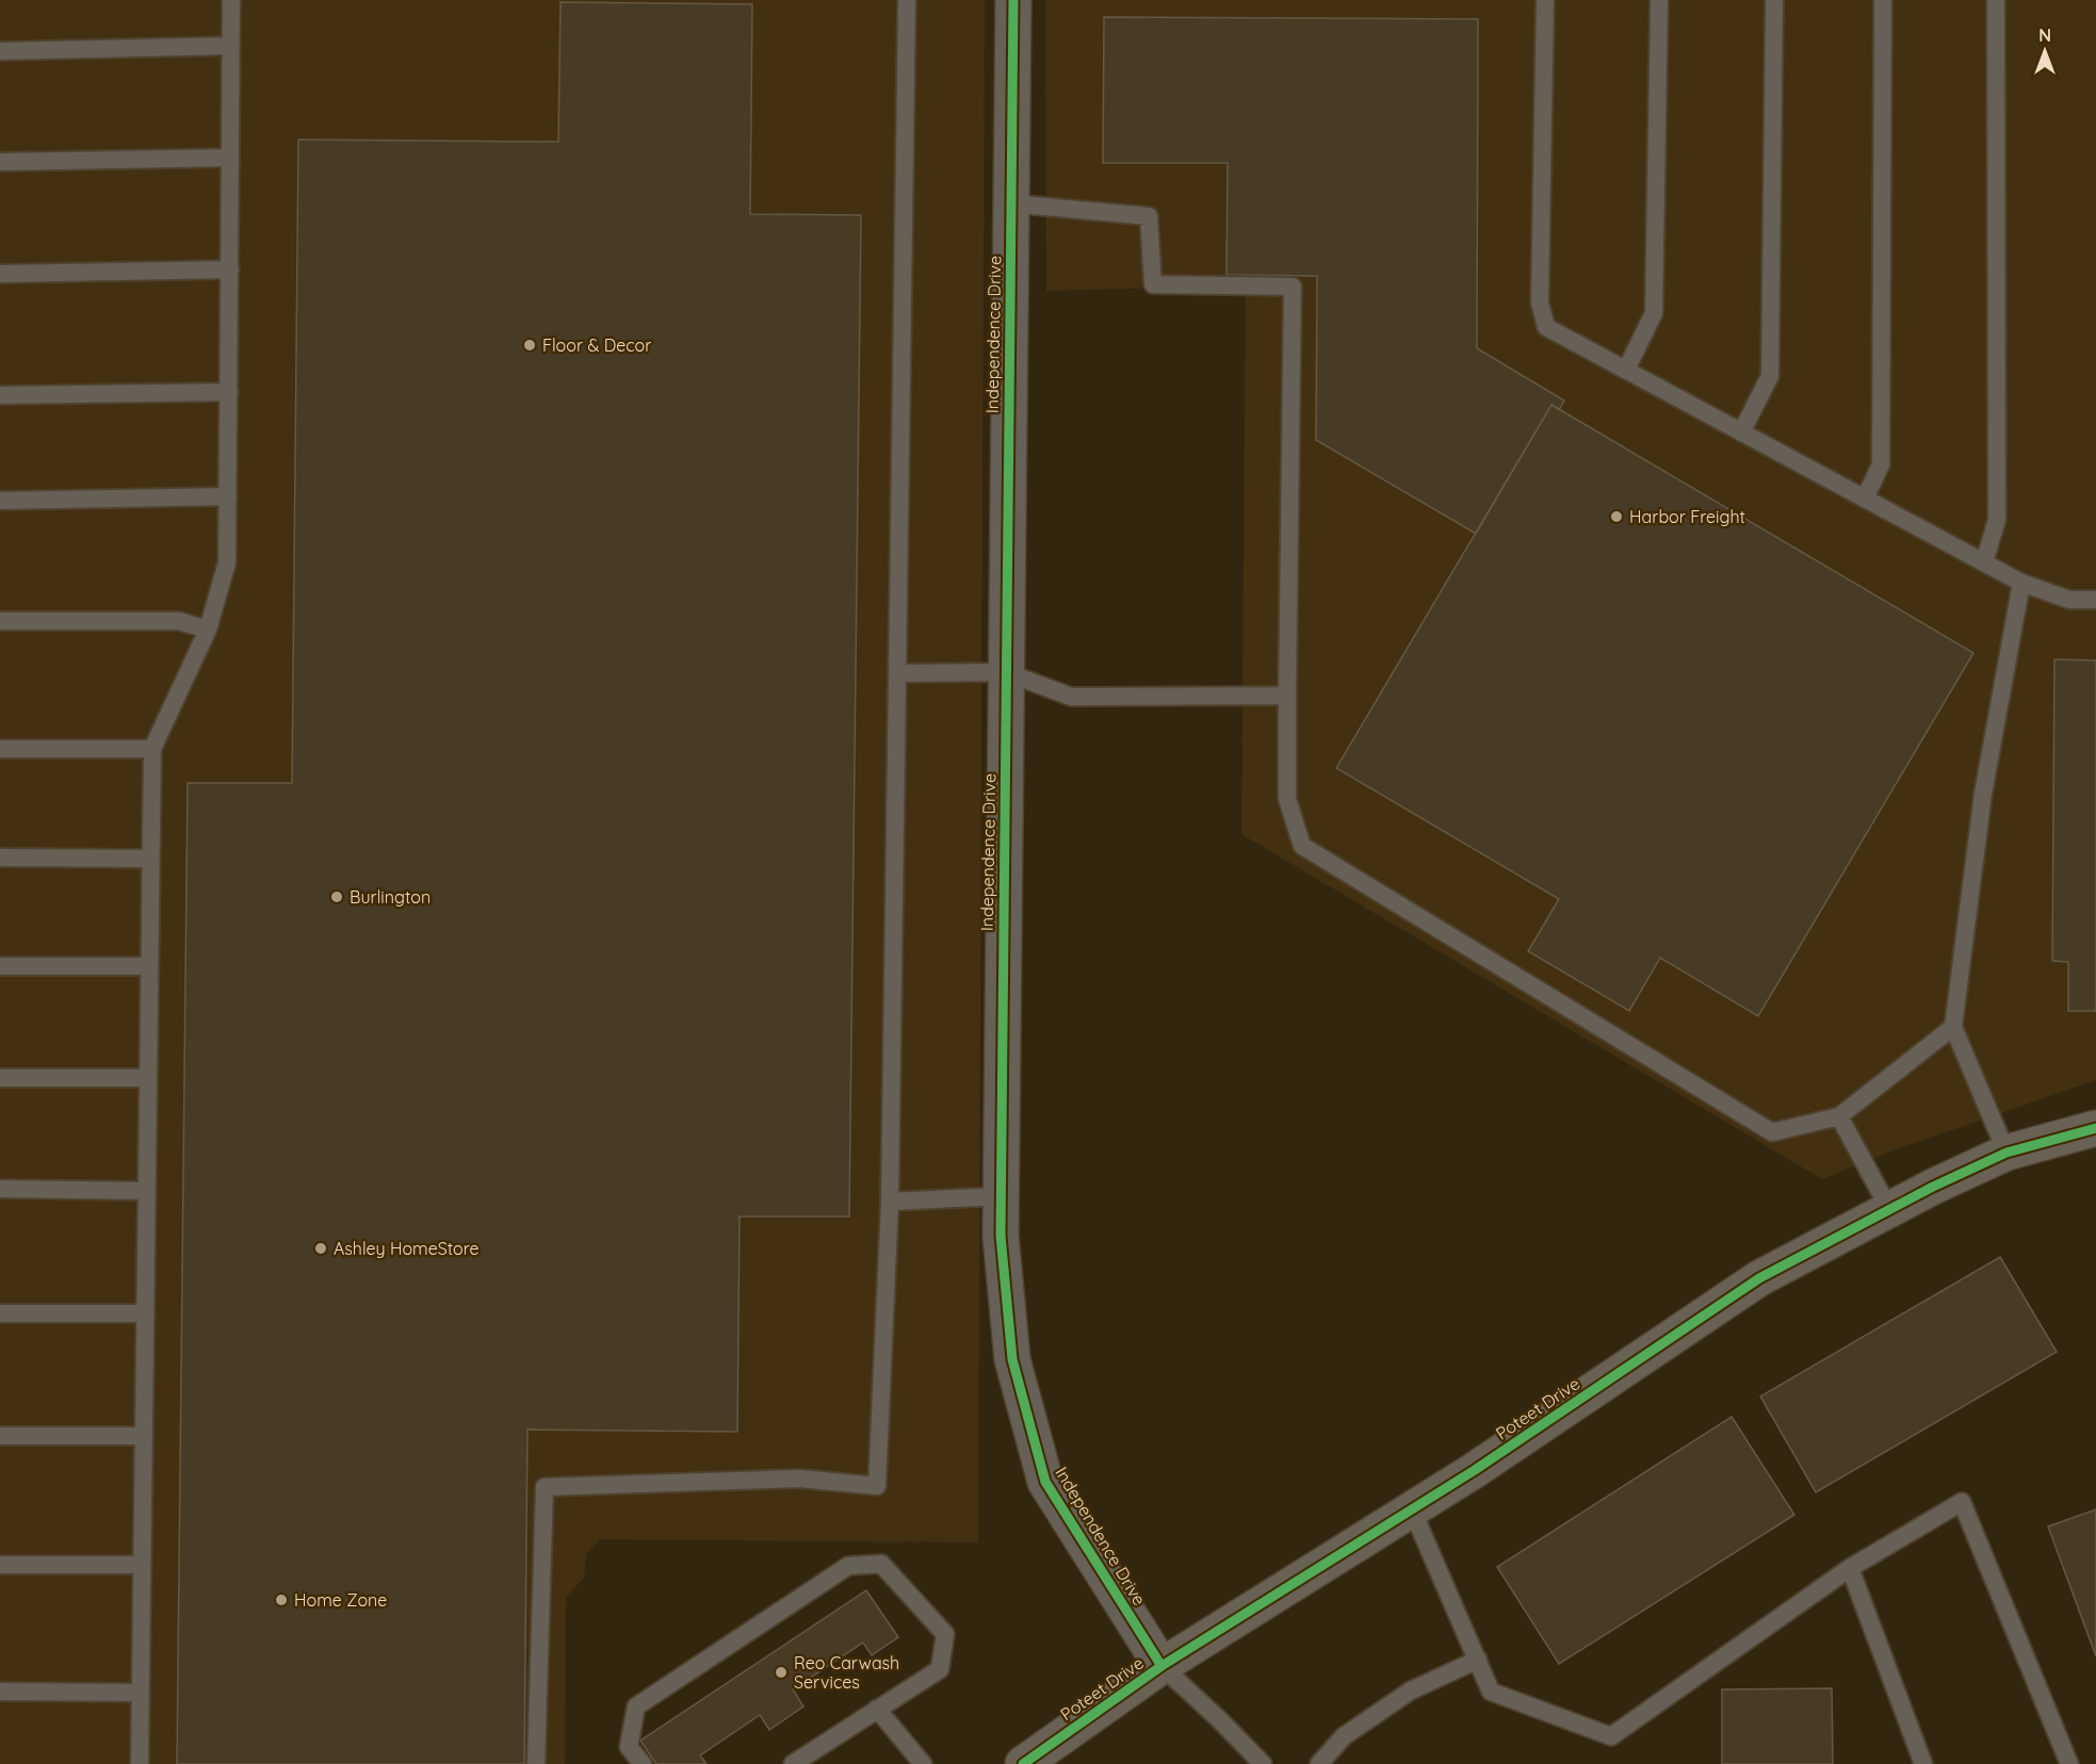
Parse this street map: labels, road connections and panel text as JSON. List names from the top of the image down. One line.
{"streets":{"street":["Independence Drive","Poteet Drive"]},"crossings":[["Independence Drive","Poteet Drive"]],"places":["Floor & Decor","Harbor Freight","Burlington","Ashley HomeStore","Home Zone","Reo Carwash Services"],"north":"top"}
